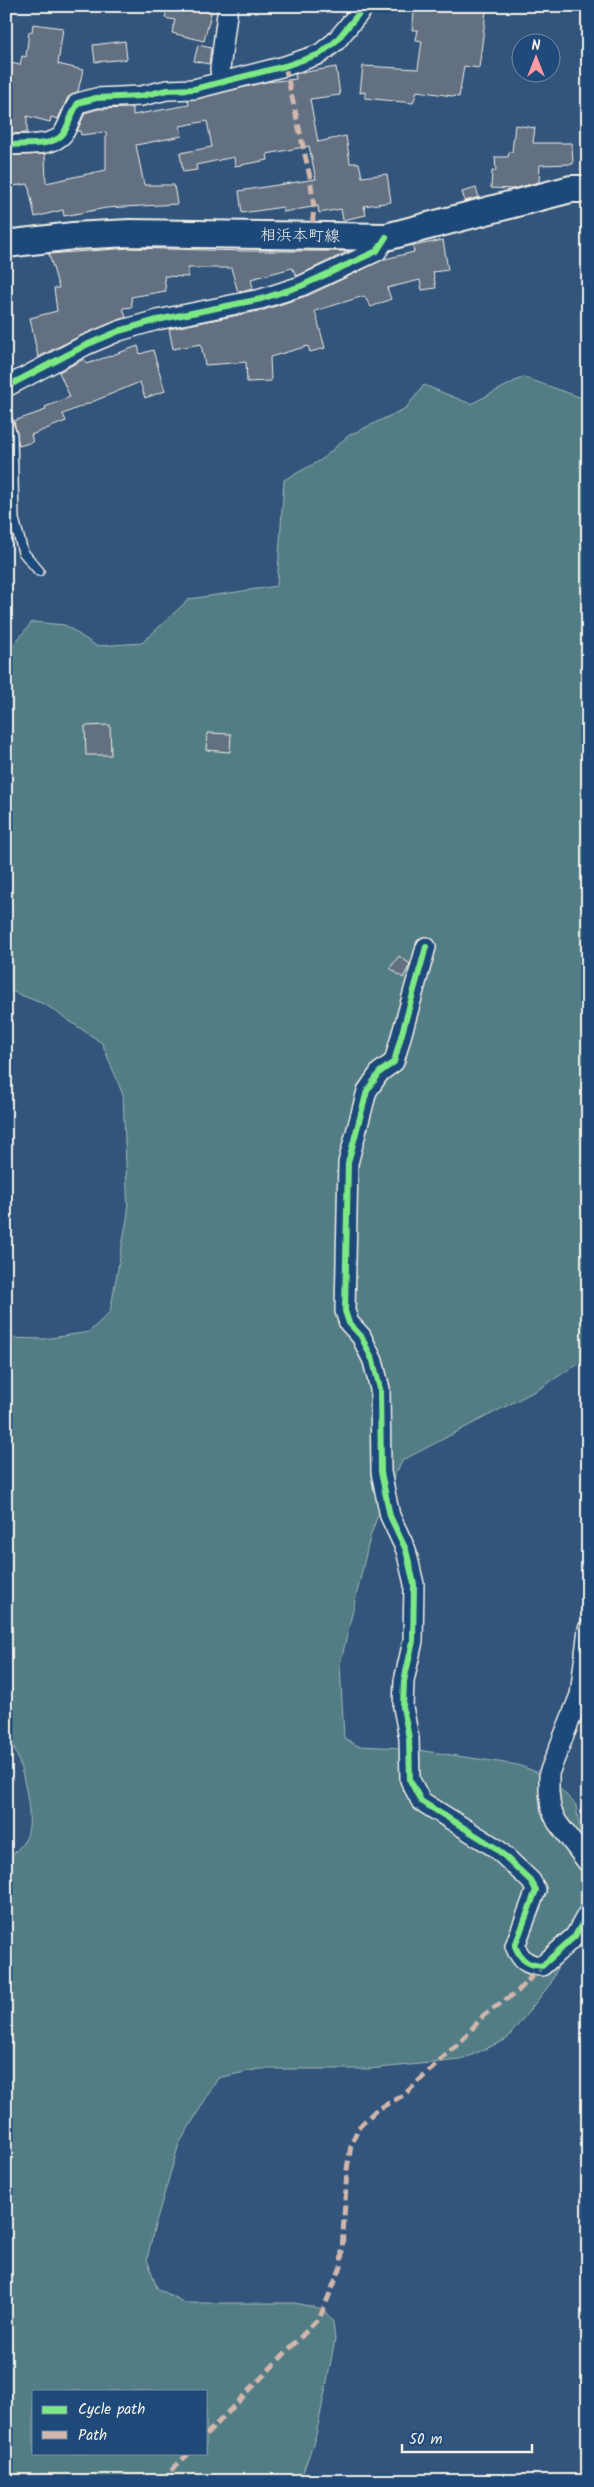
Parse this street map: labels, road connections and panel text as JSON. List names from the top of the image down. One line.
{"streets":{"main road":["相浜本町線"]},"legend":["Cycle path","Path"],"scale_bar":"50 m","north":"top"}
